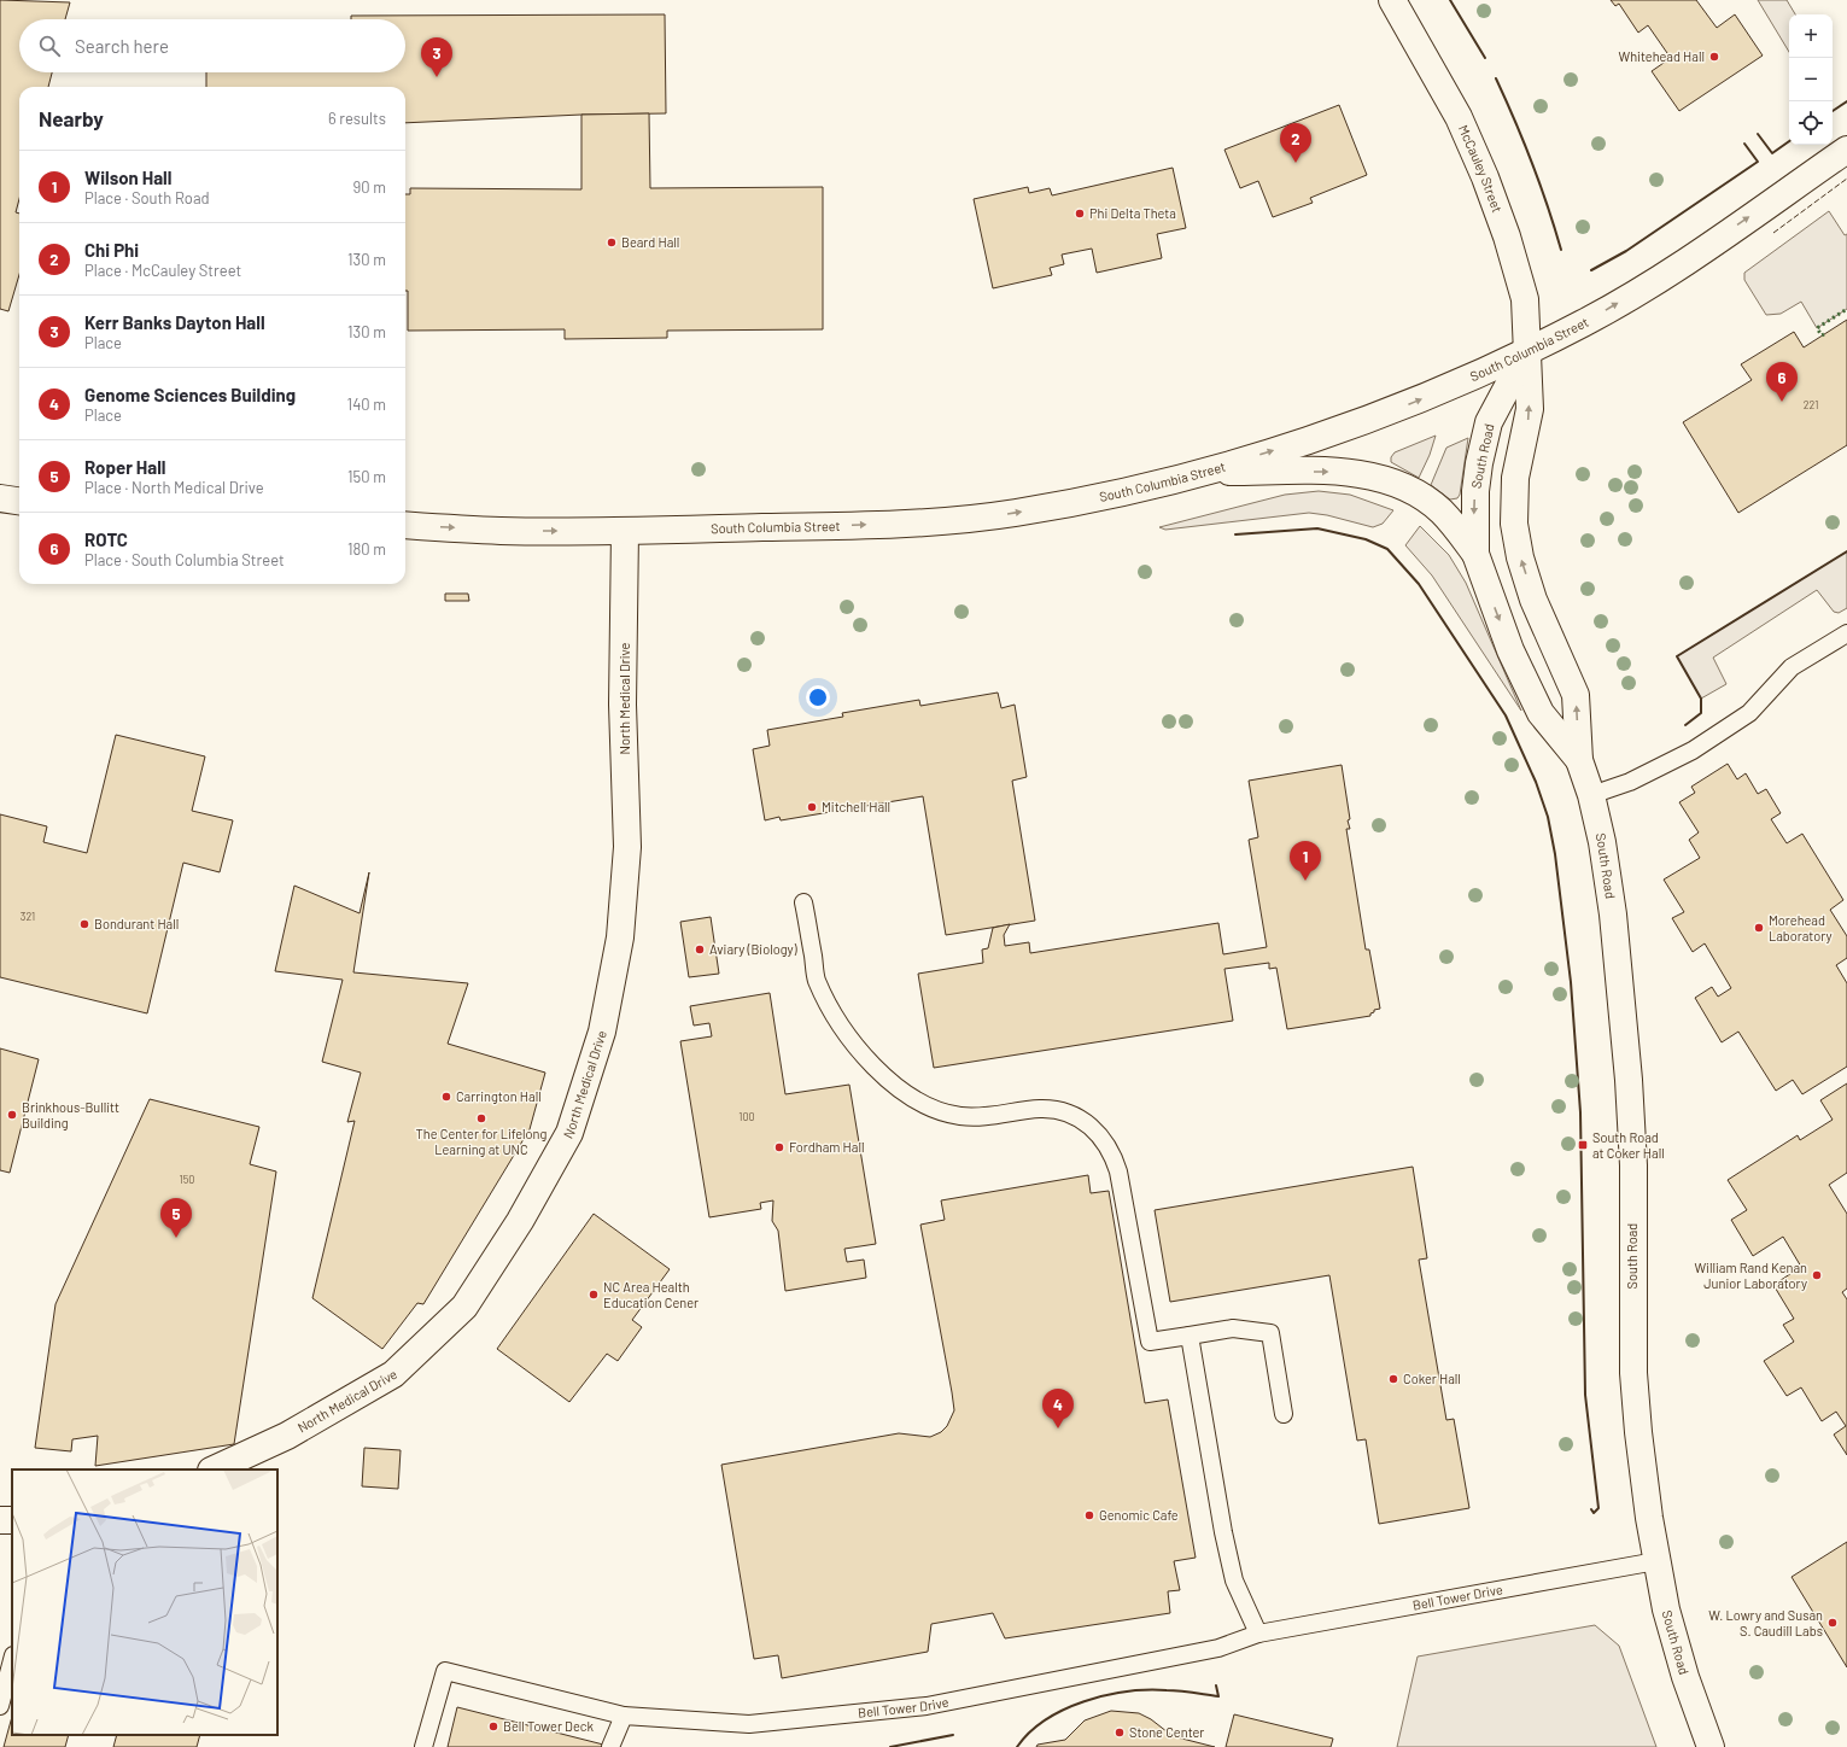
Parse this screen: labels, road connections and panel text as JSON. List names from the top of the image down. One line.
{"streets":{"main road":["McCauley Street","South Columbia Street","South Road","North Medical Drive"],"lane":["Bell Tower Drive"]},"crossings":[["McCauley Street","South Columbia Street"],["McCauley Street","South Road"],["South Columbia Street","South Road"],["South Columbia Street","North Medical Drive"],["South Road","Bell Tower Drive"]],"one_way":["South Columbia Street"],"places":{"other":["Whitehead Hall","Phi Delta Theta","Beard Hall","Mitchell Hall","Bondurant Hall","Morehead Laboratory","Aviary (Biology)","Carrington Hall","Brinkhous-Bullitt Building","The Center for Lifelong Learning at UNC","Fordham Hall","William Rand Kenan Junior Laboratory","NC Area Health Education Cener","Coker Hall","Genomic Cafe","W. Lowry and Susan S. Caudill Labs","Bell Tower Deck","Stone Center"],"transit":["South Road at Coker Hall"]},"house_numbers":["221","321","100","150"],"page":{"map_buttons":["+","−"],"search":"Search here","pins":["3","2","6","1","5","4"],"heading":["Nearby","6 results"],"list":[{"mark":"1","name":"Wilson Hall","note":"Place · South Road","value":"90 m"},{"mark":"2","name":"Chi Phi","note":"Place · McCauley Street","value":"130 m"},{"mark":"3","name":"Kerr Banks Dayton Hall","note":"Place","value":"130 m"},{"mark":"4","name":"Genome Sciences Building","note":"Place","value":"140 m"},{"mark":"5","name":"Roper Hall","note":"Place · North Medical Drive","value":"150 m"},{"mark":"6","name":"ROTC","note":"Place · South Columbia Street","value":"180 m"}]}}
